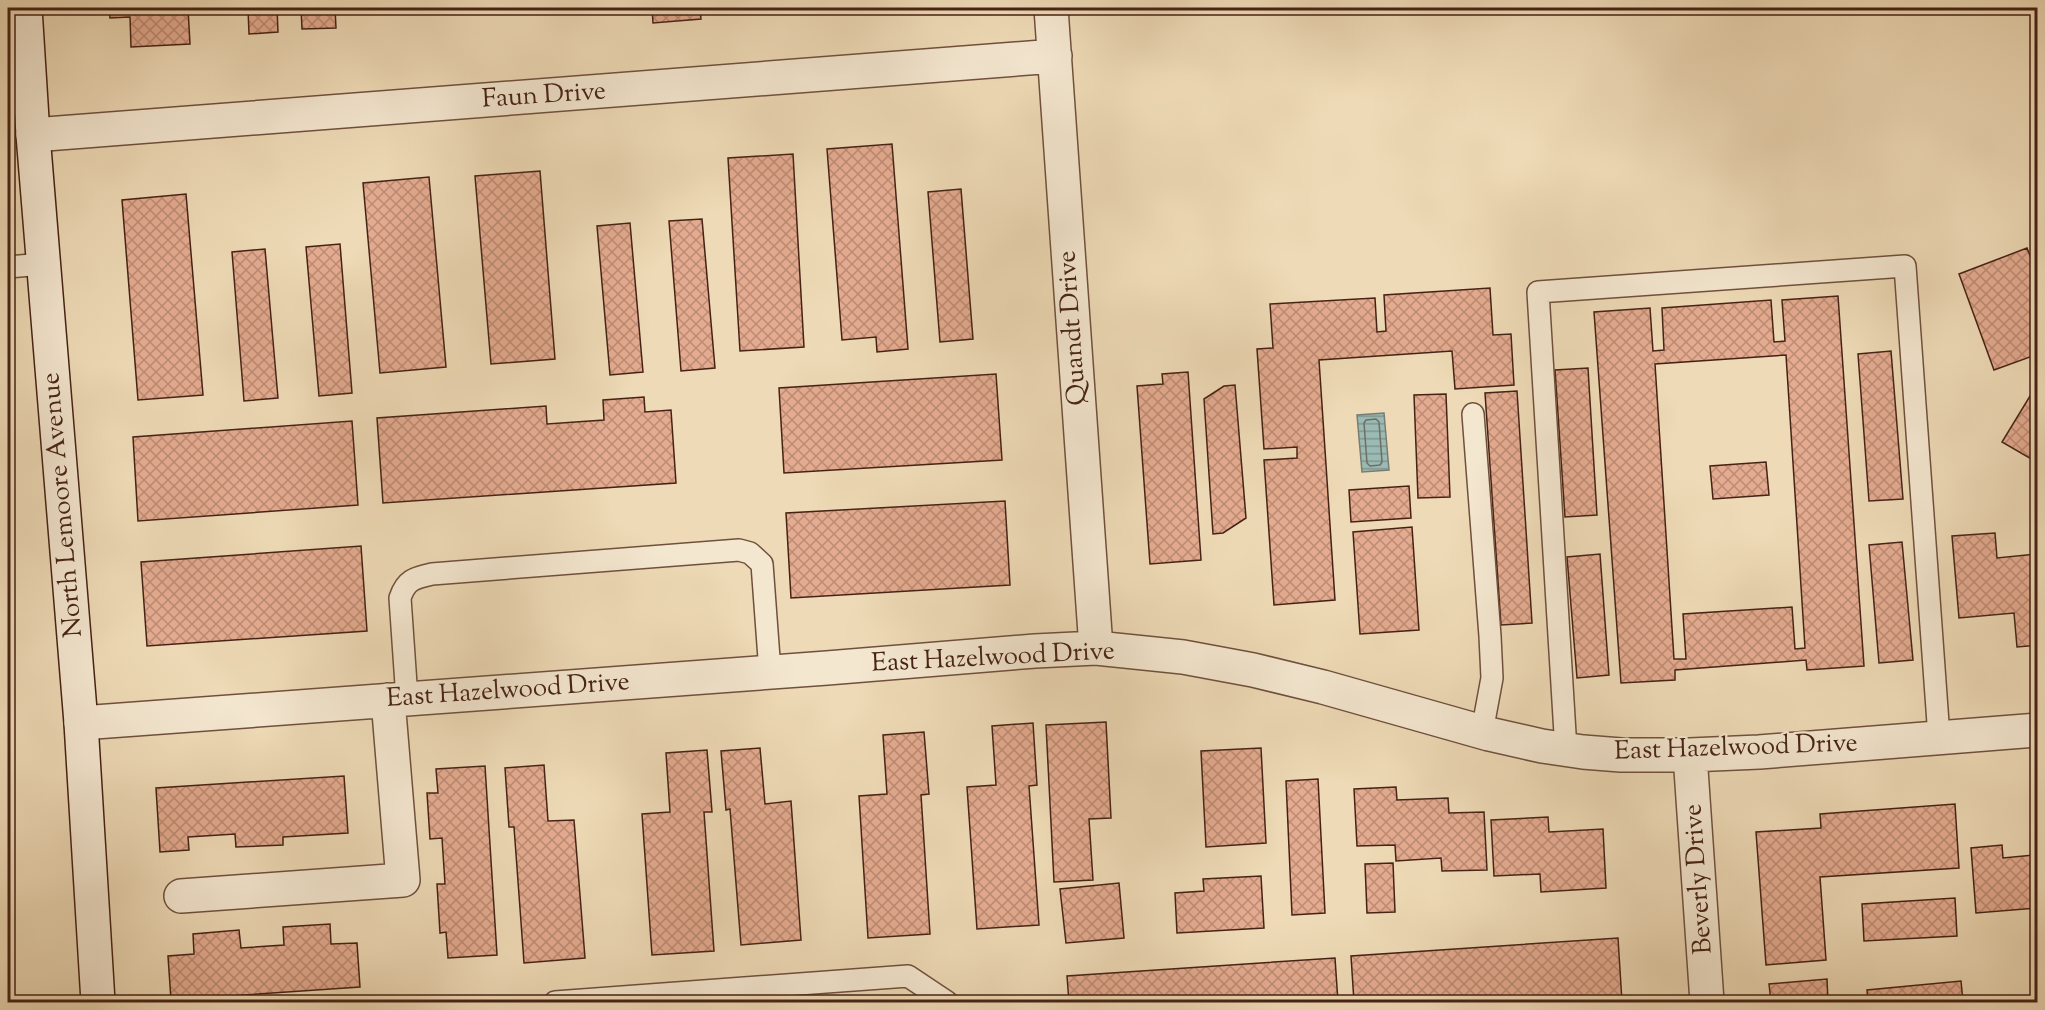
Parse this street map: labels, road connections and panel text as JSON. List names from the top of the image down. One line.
{"streets":{"street":["Faun Drive","Quandt Drive","North Lemoore Avenue","East Hazelwood Drive","Beverly Drive"]},"crossings":[["Faun Drive","Quandt Drive"],["Faun Drive","North Lemoore Avenue"],["Quandt Drive","East Hazelwood Drive"],["North Lemoore Avenue","East Hazelwood Drive"],["East Hazelwood Drive","Beverly Drive"]]}
